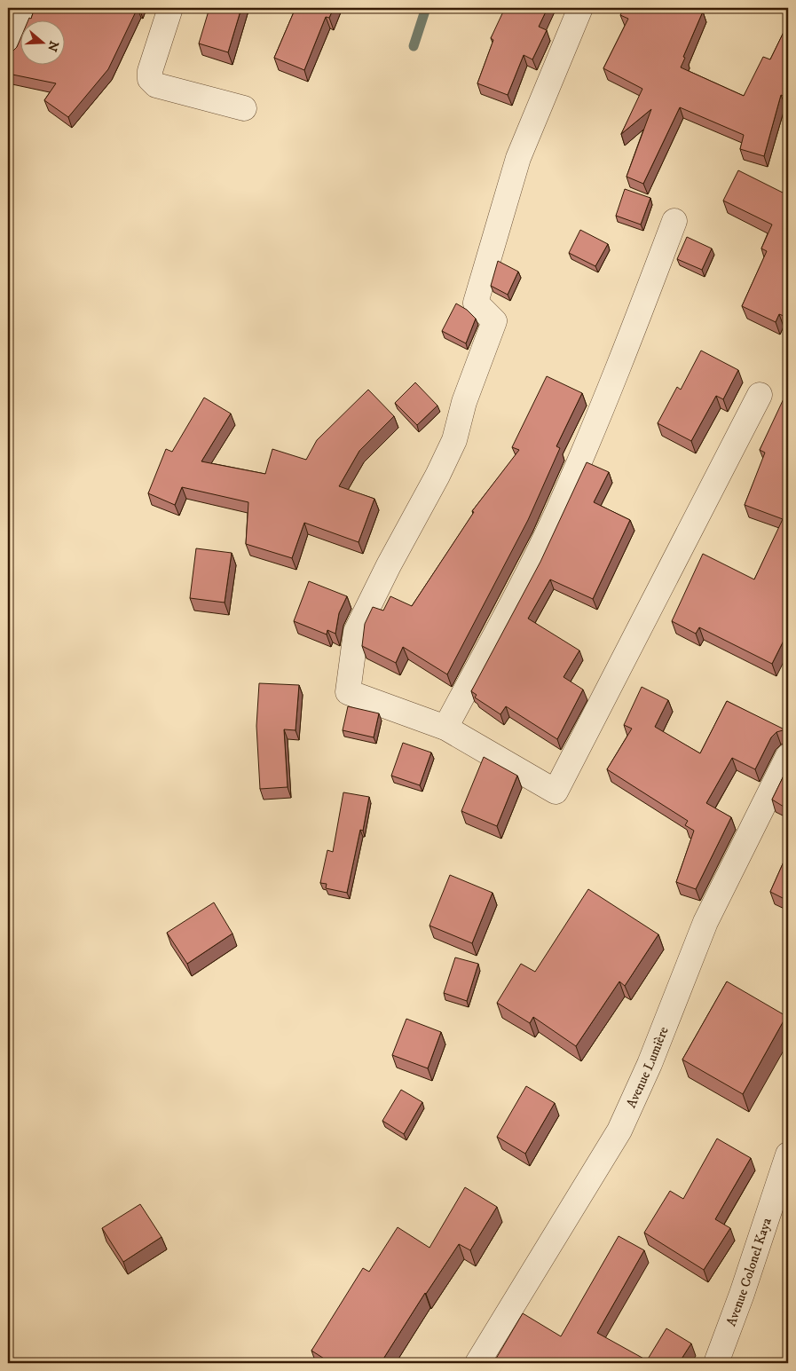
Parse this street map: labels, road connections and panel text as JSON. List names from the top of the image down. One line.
{"streets":{"street":["Avenue Lumière","Avenue Colonel Kaya"]},"north":"right"}
